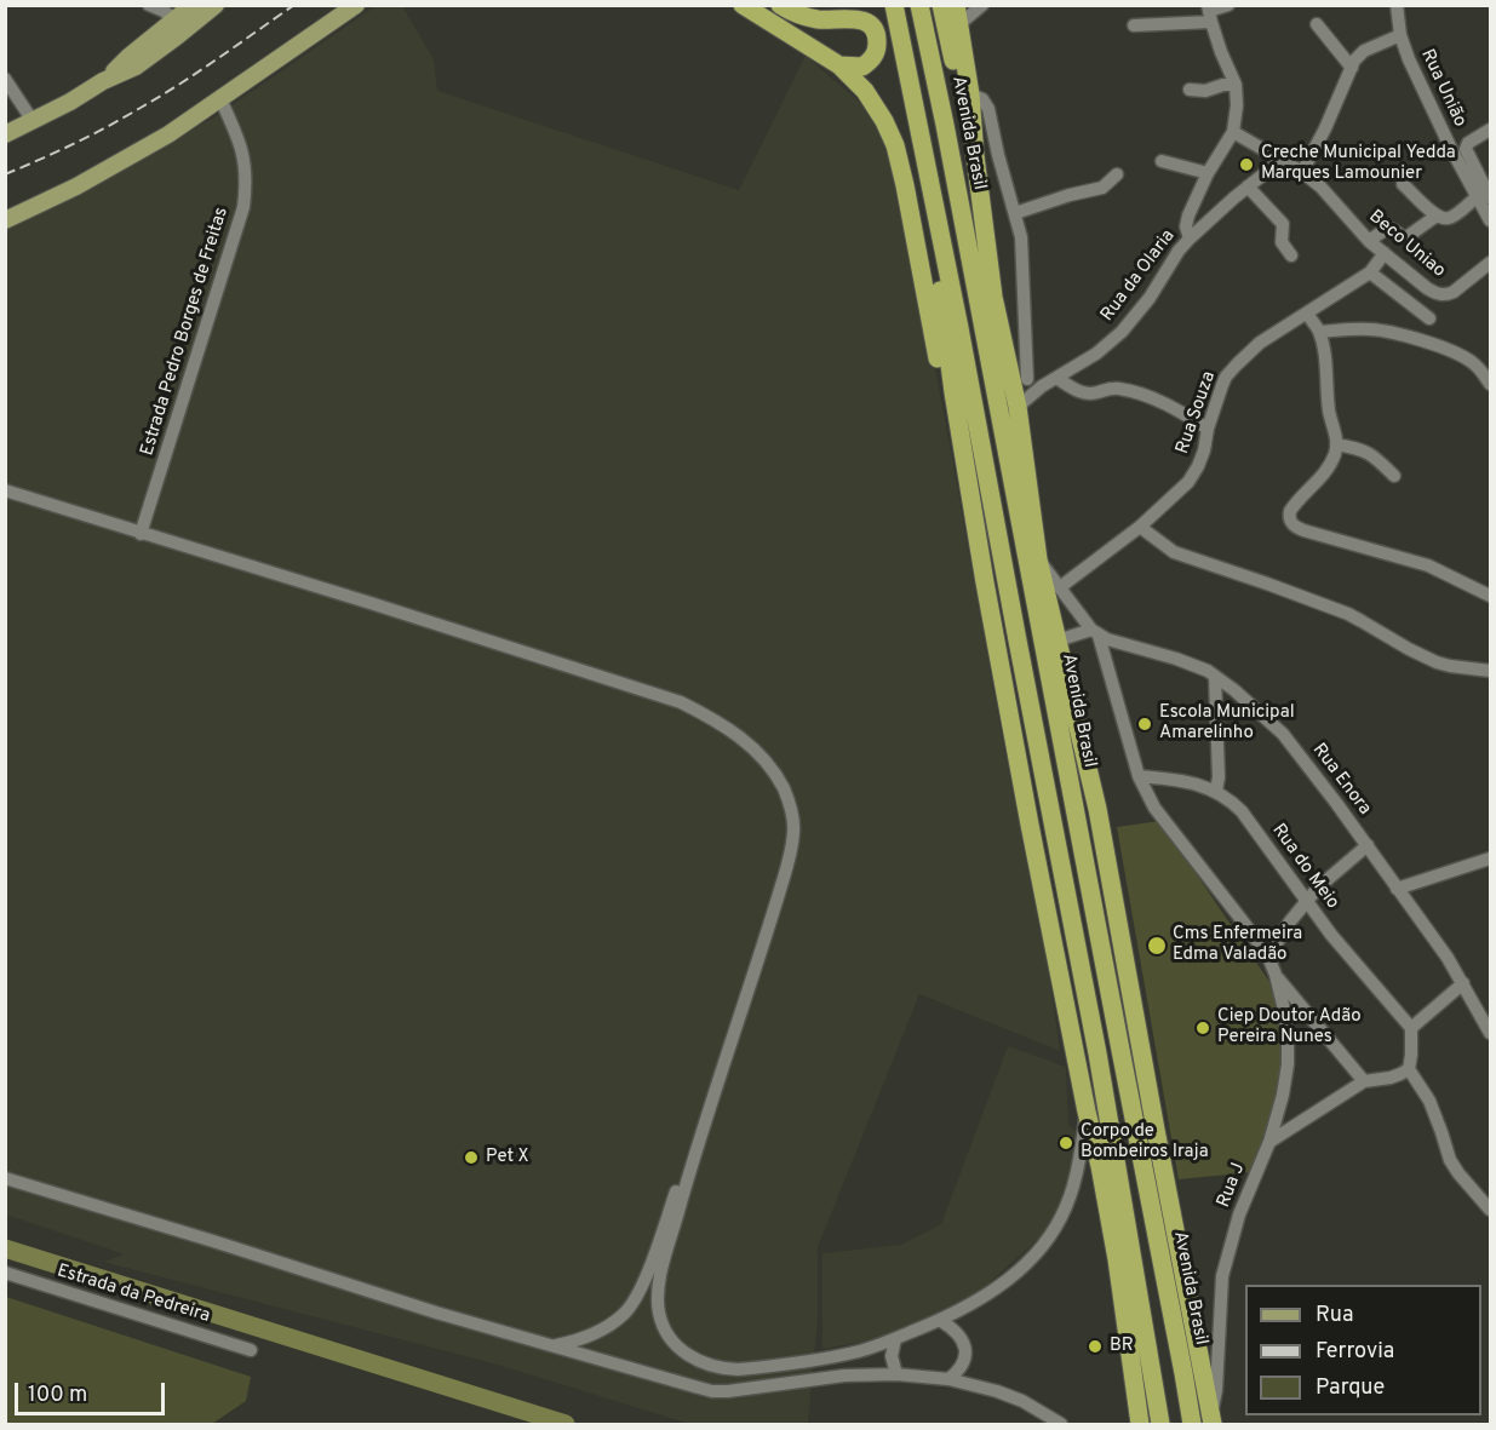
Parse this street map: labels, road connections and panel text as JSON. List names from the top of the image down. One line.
{"streets":{"highway":["Avenida Brasil"],"street":["Rua União","Beco Uniao","Rua da Olaria","Estrada Pedro Borges de Freitas","Rua Souza","Rua Enora","Rua do Meio","Rua J","Estrada da Pedreira"]},"crossings":[["Avenida Brasil","Rua da Olaria"],["Avenida Brasil","Rua J"],["Beco Uniao","Rua da Olaria"],["Beco Uniao","Rua Souza"],["Rua Enora","Rua J"],["Rua do Meio","Rua J"]],"places":["Creche Municipal Yedda Marques Lamounier","Escola Municipal Amarelinho","Cms Enfermeira Edma Valadão","Ciep Doutor Adão Pereira Nunes","Corpo de Bombeiros Iraja","Pet X","BR"],"legend":["Rua","Ferrovia","Parque"],"scale_bar":"100 m"}
